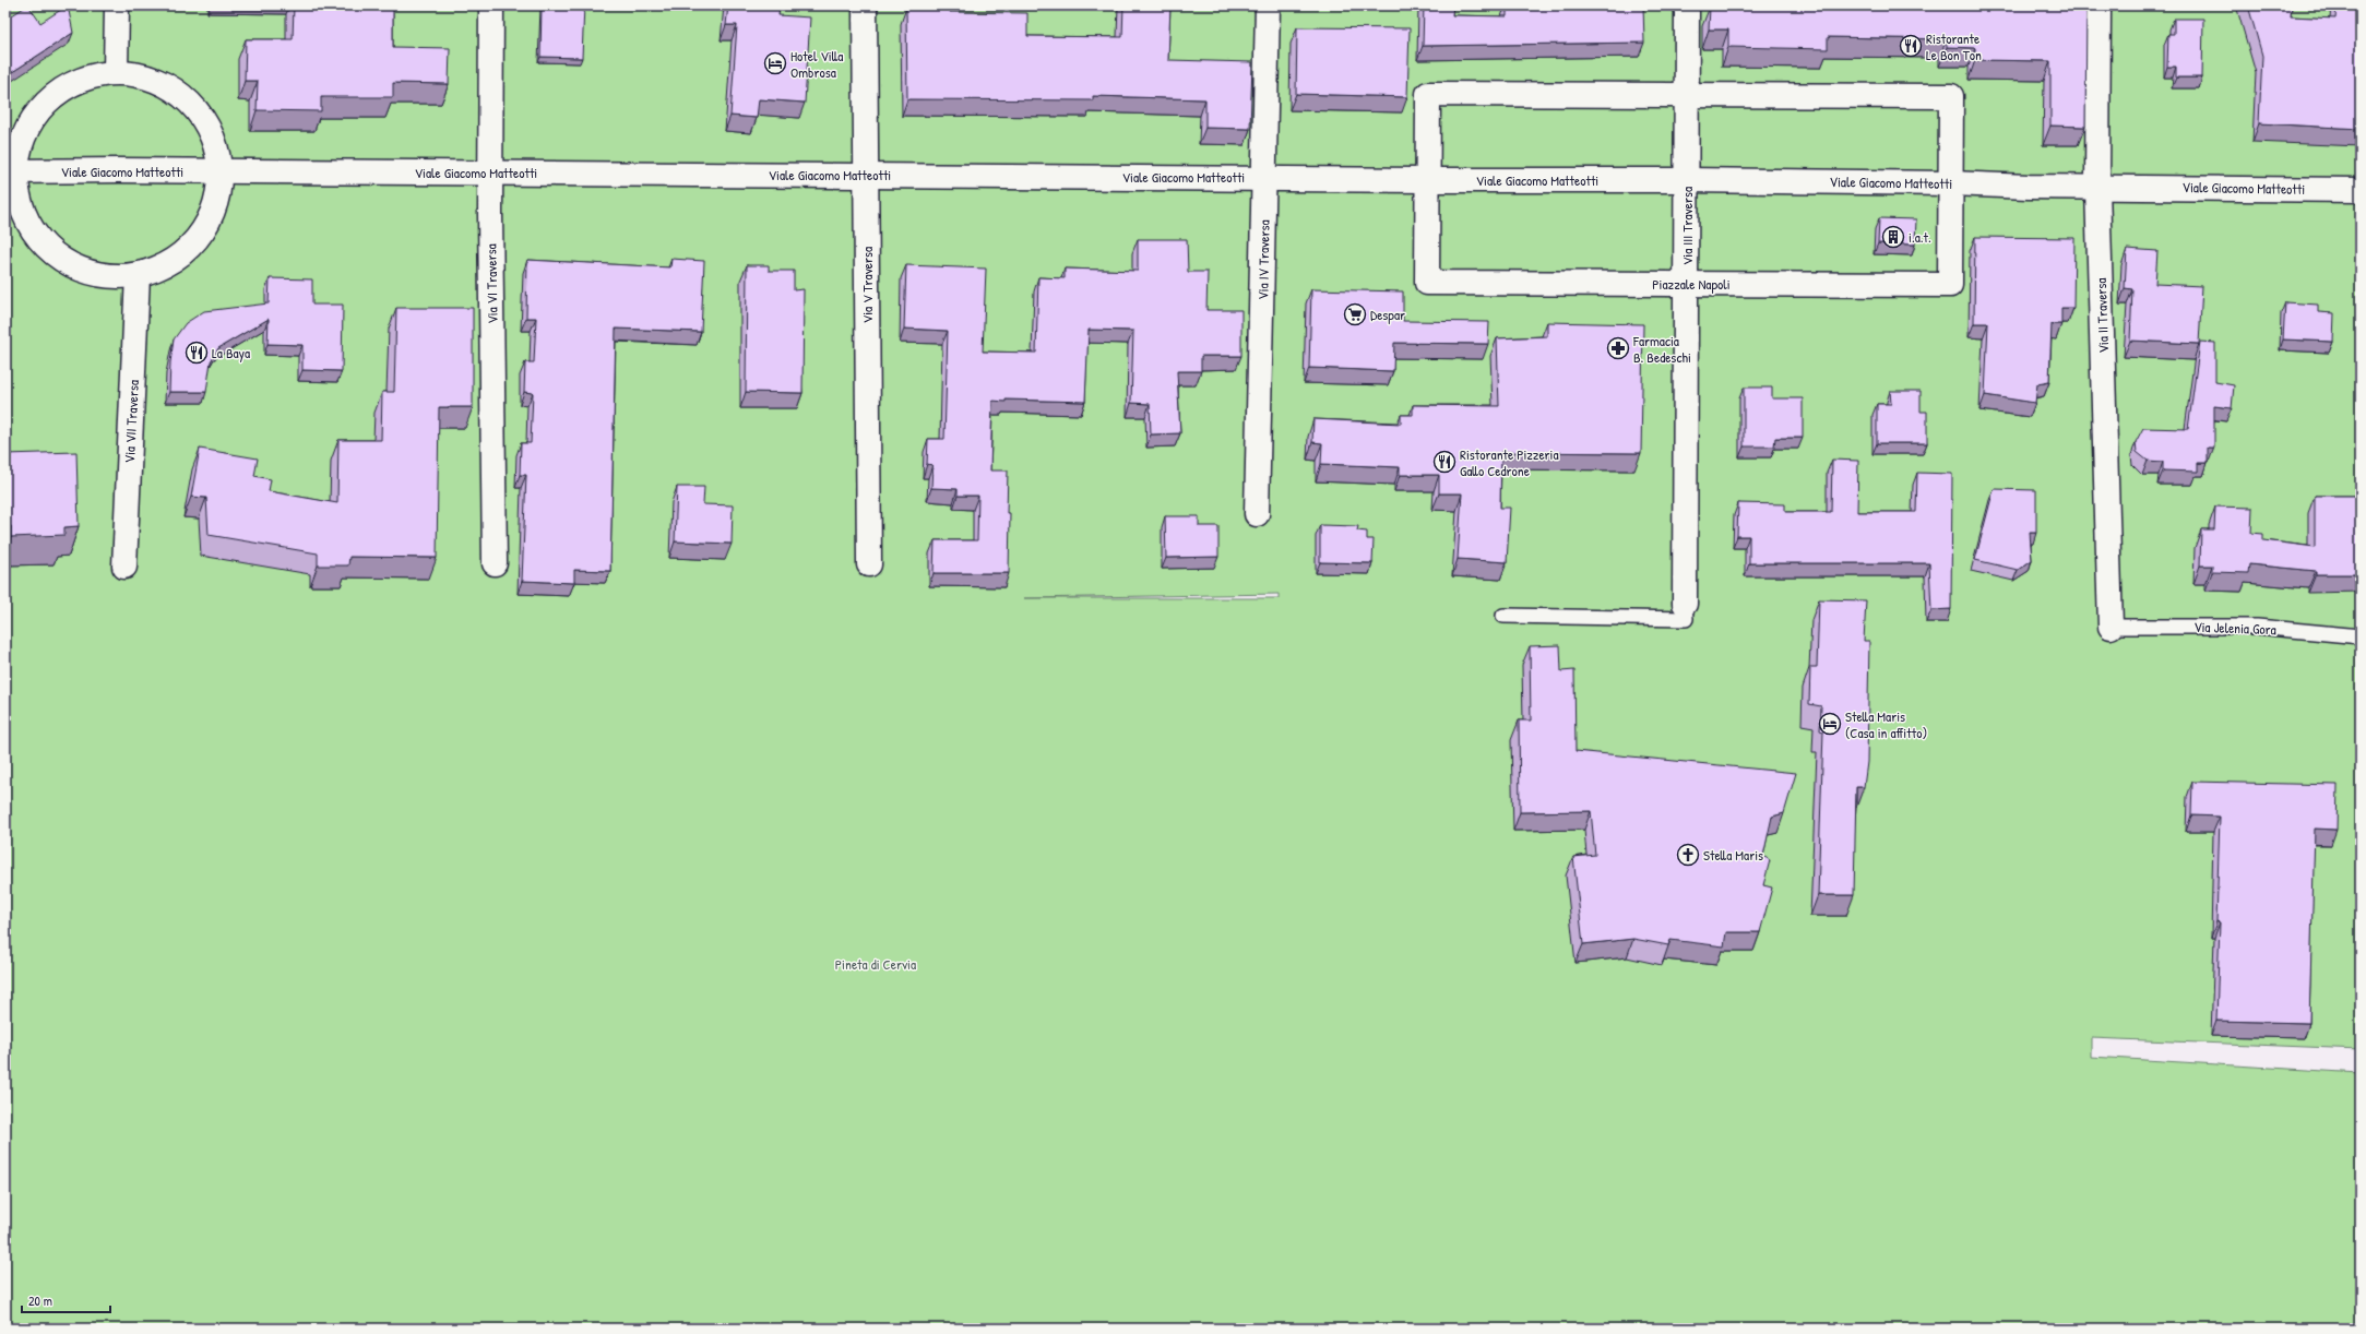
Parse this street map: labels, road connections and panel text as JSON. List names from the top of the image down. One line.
{"streets":{"street":["Viale Giacomo Matteotti","Via III Traversa","Via IV Traversa","Via VI Traversa","Piazzale Napoli","Via V Traversa","Via II Traversa","Via VII Traversa"],"lane":["Via Jelenia Gora"]},"crossings":[["Viale Giacomo Matteotti","Via III Traversa"],["Viale Giacomo Matteotti","Via IV Traversa"],["Viale Giacomo Matteotti","Via VI Traversa"],["Viale Giacomo Matteotti","Piazzale Napoli"],["Viale Giacomo Matteotti","Via V Traversa"],["Viale Giacomo Matteotti","Via II Traversa"],["Via III Traversa","Piazzale Napoli"],["Via II Traversa","Via Jelenia Gora"]],"parks":["Pineta di Cervia"],"places":{"restaurant":["Ristorante Le Bon Ton","La Baya","Ristorante Pizzeria Gallo Cedrone"],"hotel":["Hotel Villa Ombrosa","Stella Maris (Casa in affitto)"],"building":["i.a.t."],"supermarket":["Despar"],"pharmacy":["Farmacia B. Bedeschi"],"church":["Stella Maris"]},"scale_bar":"20 m"}
